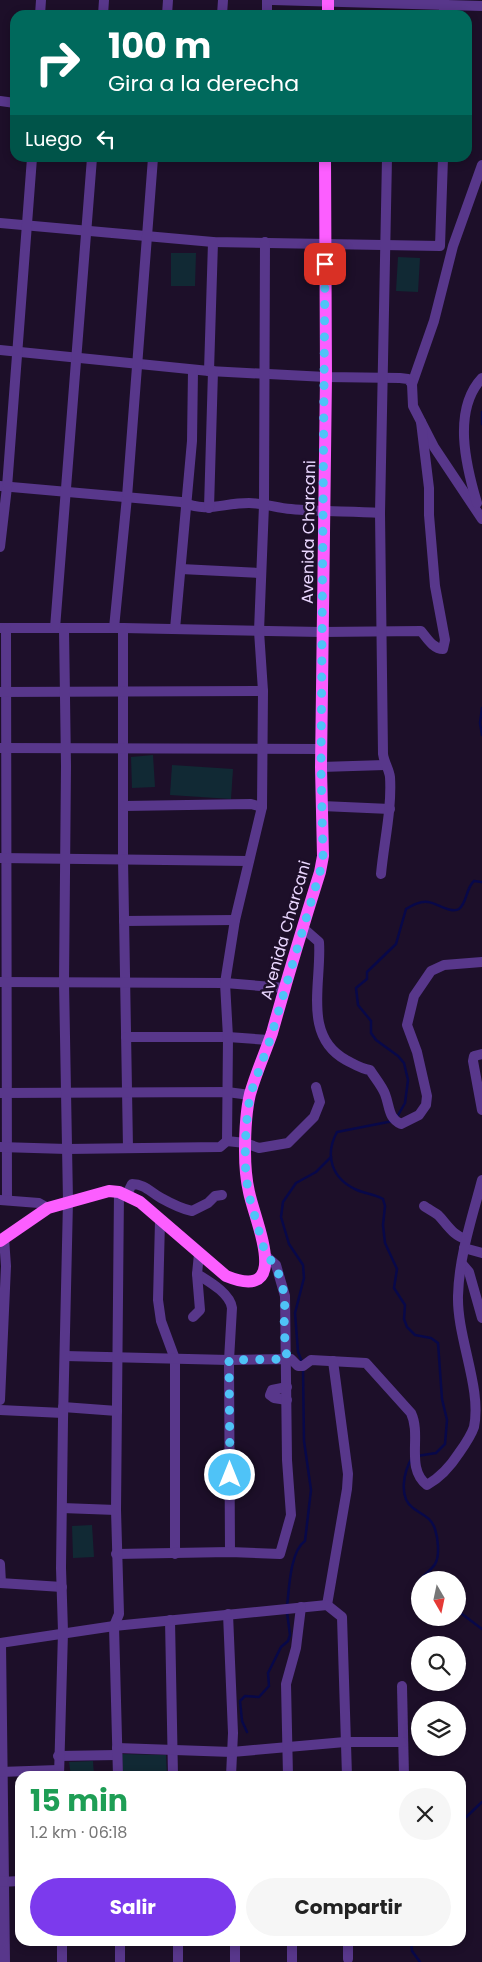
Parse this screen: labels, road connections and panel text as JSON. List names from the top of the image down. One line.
{"streets":{"main road":["Avenida Charcani"]},"north":"bottom","page":{"turn":["100 m","Gira a la derecha"],"then":"Luego","heading":["15 min","1.2 km · 06:18"],"buttons":["Salir","Compartir"]}}
